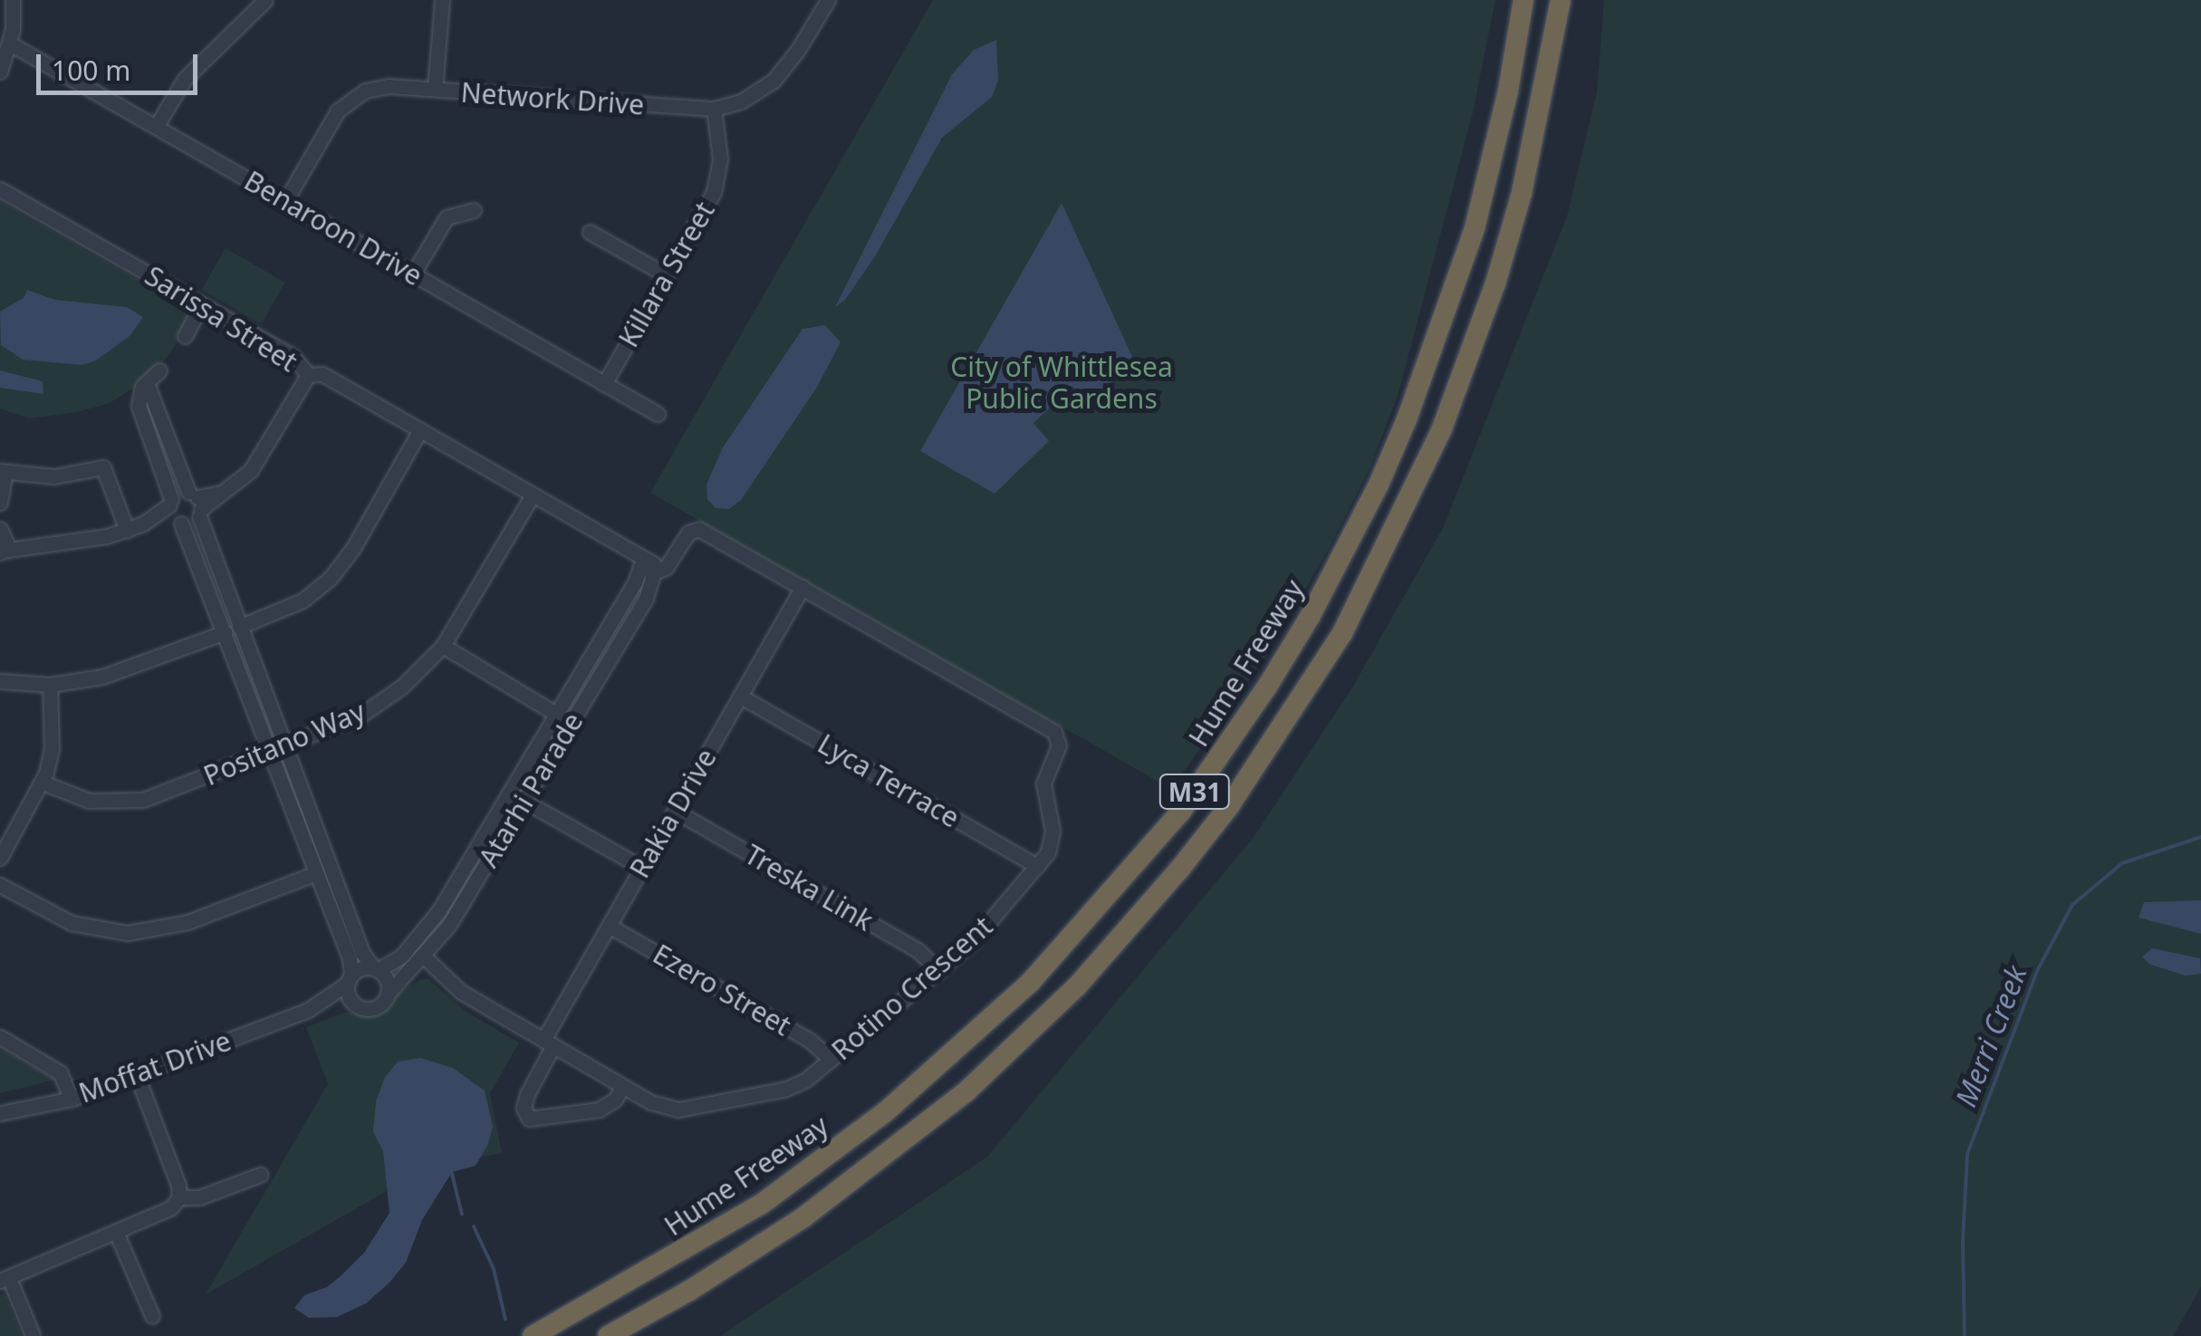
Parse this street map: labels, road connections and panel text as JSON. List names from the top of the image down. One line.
{"streets":{"highway":["Hume Freeway","M31"],"street":["Network Drive","Benaroon Drive","Killara Street","Sarissa Street","Positano Way","Lyca Terrace","Atarhi Parade","Rakia Drive","Treska Link","Rotino Crescent","Ezero Street","Moffat Drive"]},"crossings":[["Network Drive","Benaroon Drive"],["Network Drive","Killara Street"],["Benaroon Drive","Killara Street"],["Sarissa Street","Positano Way"],["Sarissa Street","Atarhi Parade"],["Sarissa Street","Rotino Crescent"],["Lyca Terrace","Rakia Drive"],["Lyca Terrace","Rotino Crescent"],["Atarhi Parade","Rotino Crescent"],["Atarhi Parade","Moffat Drive"],["Rakia Drive","Treska Link"],["Rakia Drive","Rotino Crescent"],["Rakia Drive","Ezero Street"],["Treska Link","Rotino Crescent"],["Rotino Crescent","Ezero Street"]],"water":["Merri Creek"],"parks":["City of Whittlesea Public Gardens"],"scale_bar":"100 m"}
